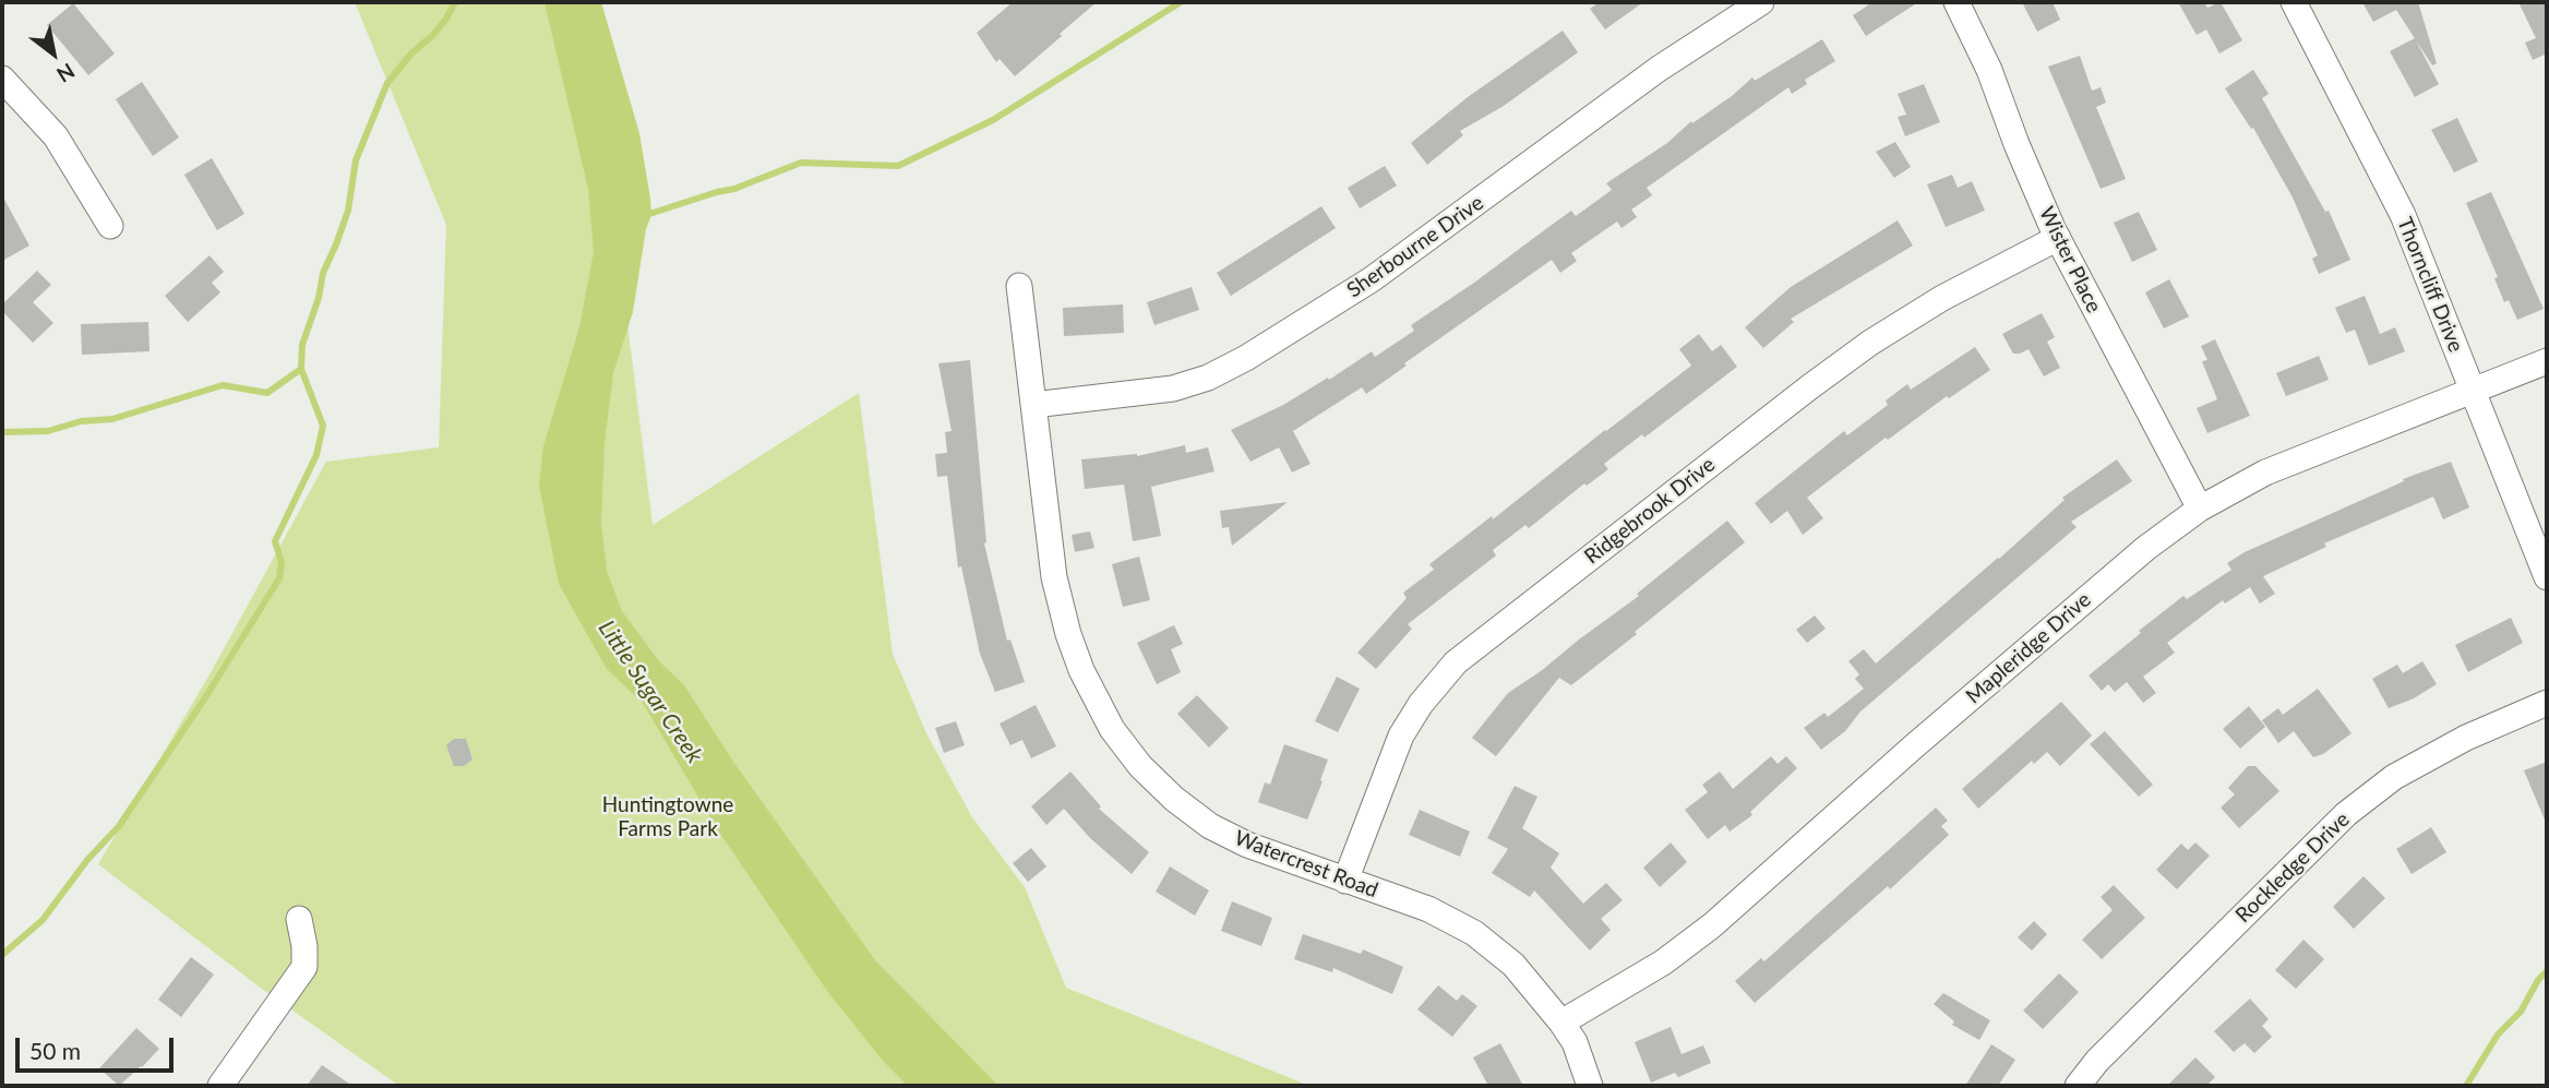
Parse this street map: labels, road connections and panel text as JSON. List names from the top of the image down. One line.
{"streets":{"street":["Sherbourne Drive","Wister Place","Thorncliff Drive","Ridgebrook Drive","Mapleridge Drive","Watercrest Road","Rockledge Drive"]},"crossings":[["Sherbourne Drive","Watercrest Road"],["Wister Place","Ridgebrook Drive"],["Wister Place","Mapleridge Drive"],["Thorncliff Drive","Mapleridge Drive"],["Ridgebrook Drive","Watercrest Road"],["Mapleridge Drive","Watercrest Road"]],"water":["Little Sugar Creek"],"parks":["Huntingtowne Farms Park"],"scale_bar":"50 m","north":"bottom right"}
